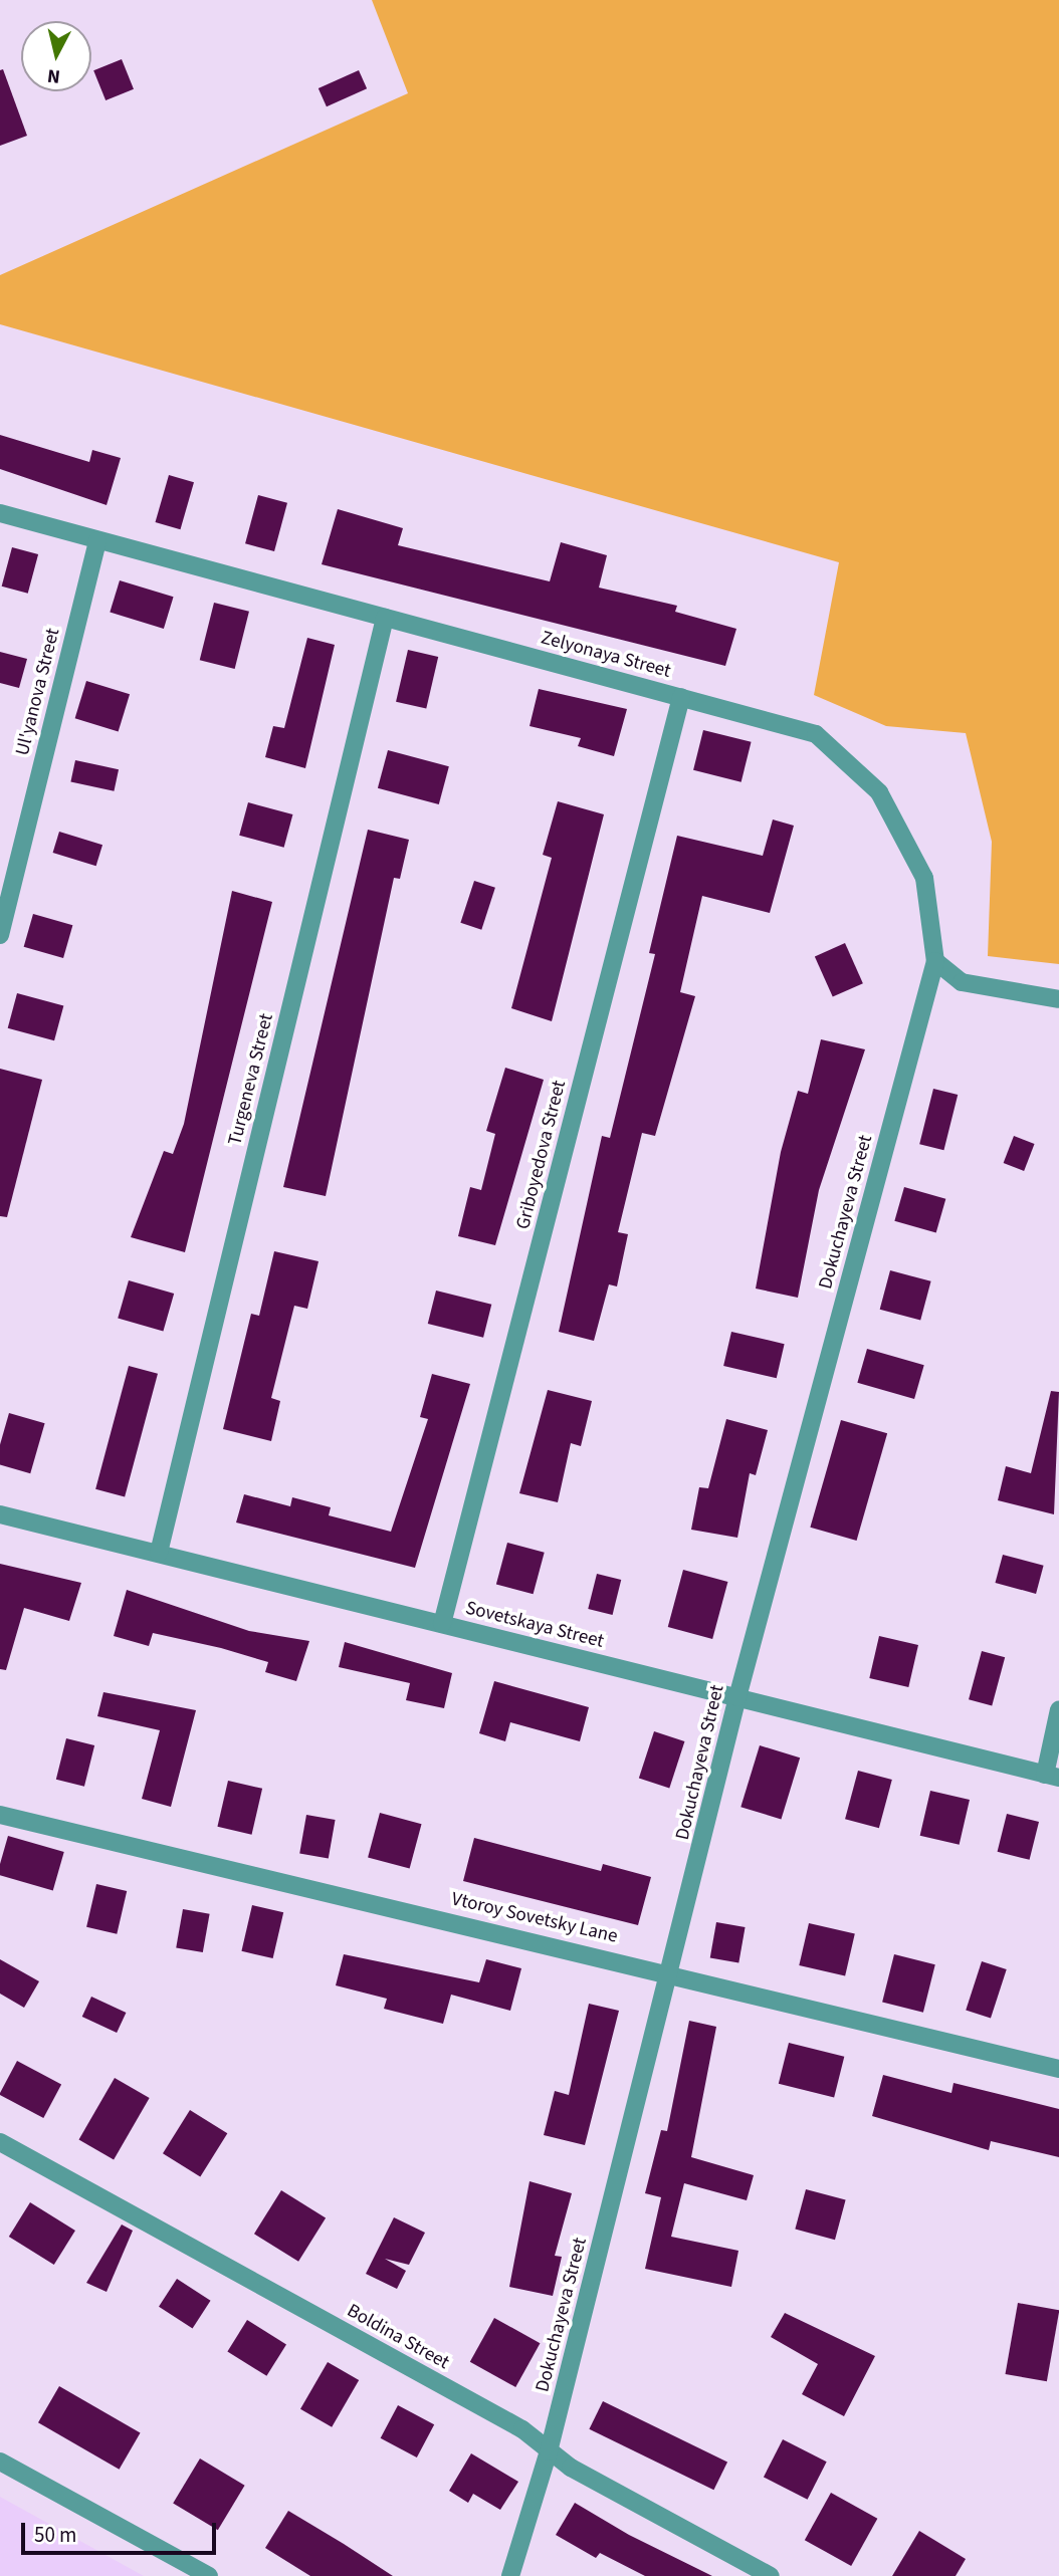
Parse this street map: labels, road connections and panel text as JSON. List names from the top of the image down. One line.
{"streets":{"street":["Zelyonaya Street","Ul'yanova Street","Turgeneva Street","Griboyedova Street","Dokuchayeva Street","Sovetskaya Street","Vtoroy Sovetsky Lane","Boldina Street"]},"crossings":[["Zelyonaya Street","Ul'yanova Street"],["Zelyonaya Street","Turgeneva Street"],["Zelyonaya Street","Griboyedova Street"],["Zelyonaya Street","Dokuchayeva Street"],["Turgeneva Street","Sovetskaya Street"],["Griboyedova Street","Sovetskaya Street"],["Dokuchayeva Street","Sovetskaya Street"],["Dokuchayeva Street","Vtoroy Sovetsky Lane"],["Dokuchayeva Street","Boldina Street"]],"scale_bar":"50 m","north":"bottom"}
